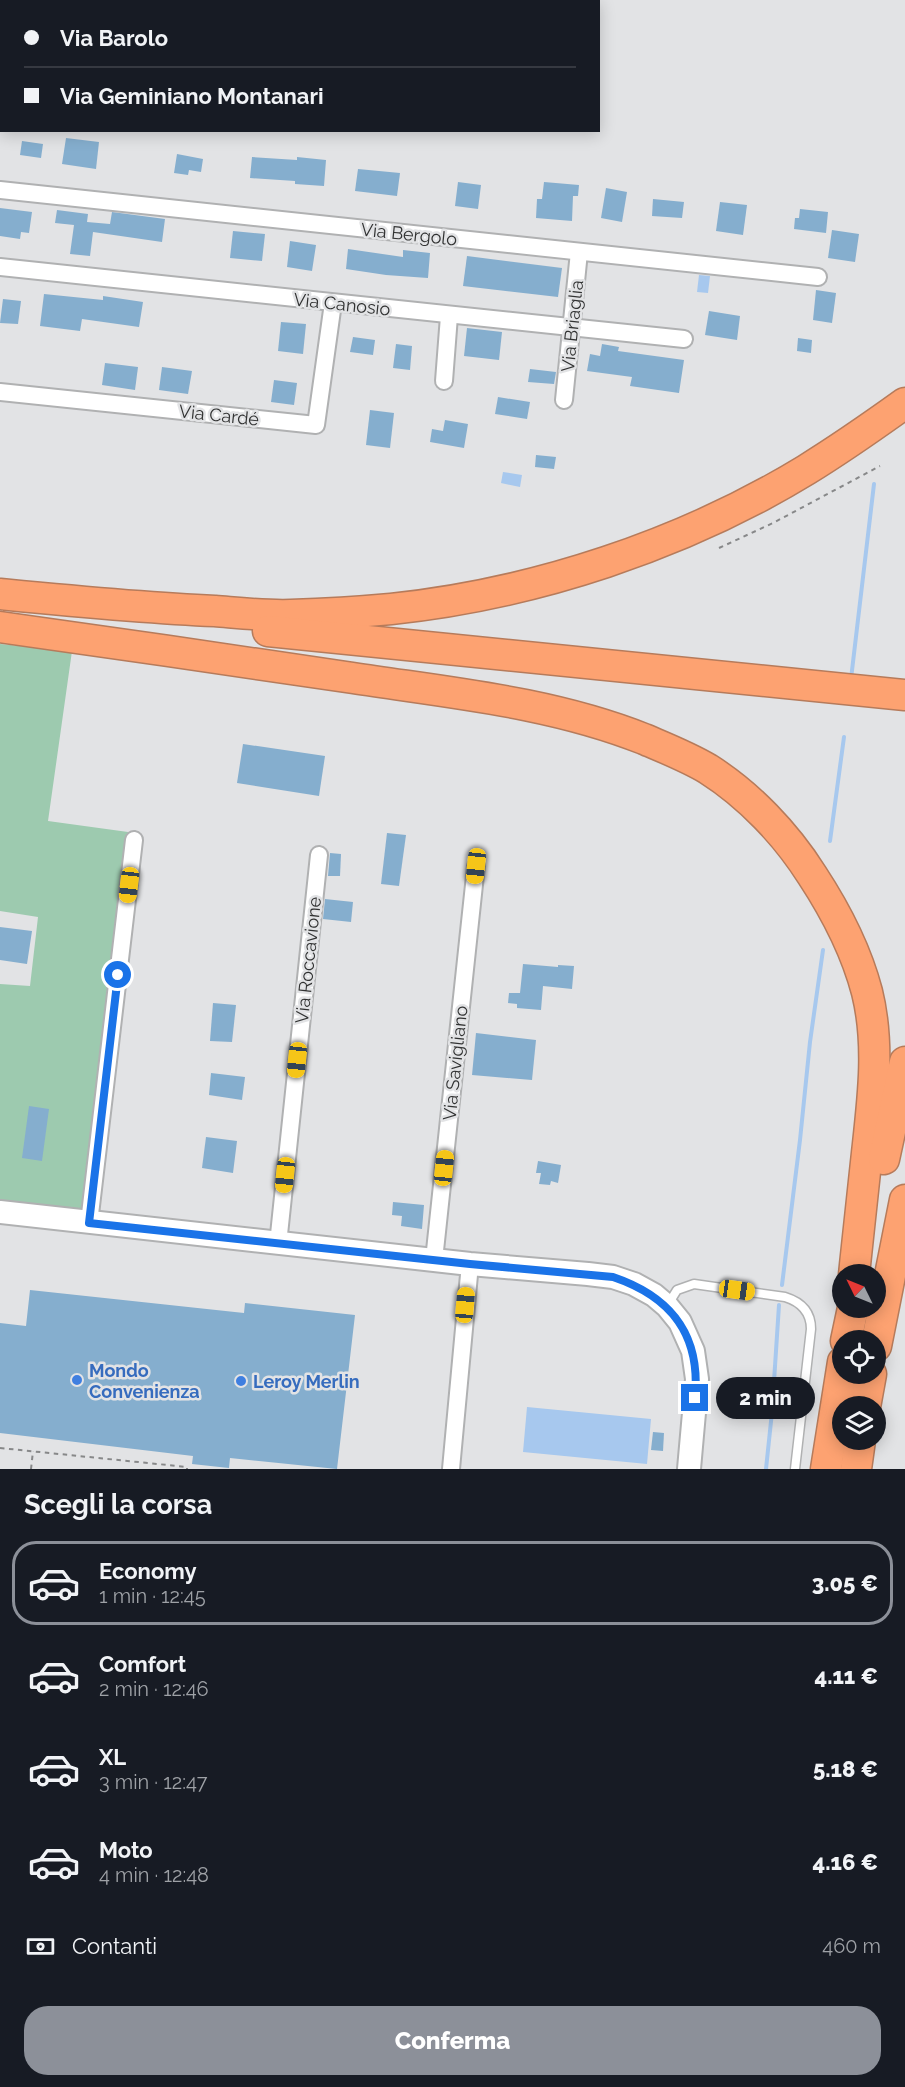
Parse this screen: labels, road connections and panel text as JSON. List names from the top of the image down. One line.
{"streets":{"street":["Via Bergolo","Via Canosio","Via Briaglia","Via Cardé","Via Roccavione","Via Savigliano"]},"crossings":[["Via Bergolo","Via Briaglia"],["Via Canosio","Via Briaglia"],["Via Canosio","Via Cardé"]],"places":["Mondo Convenienza","Leroy Merlin"],"north":"top left","page":{"banner":["Via Barolo","Via Geminiano Montanari"],"bubble":"2 min","heading":"Scegli la corsa","list":[{"name":"Economy","note":"1 min · 12:45","value":"3.05 €"},{"name":"Comfort","note":"2 min · 12:46","value":"4.11 €"},{"name":"XL","note":"3 min · 12:47","value":"5.18 €"},{"name":"Moto","note":"4 min · 12:48","value":"4.16 €"}],"pay":["Contanti","460 m"],"buttons":"Conferma"}}
